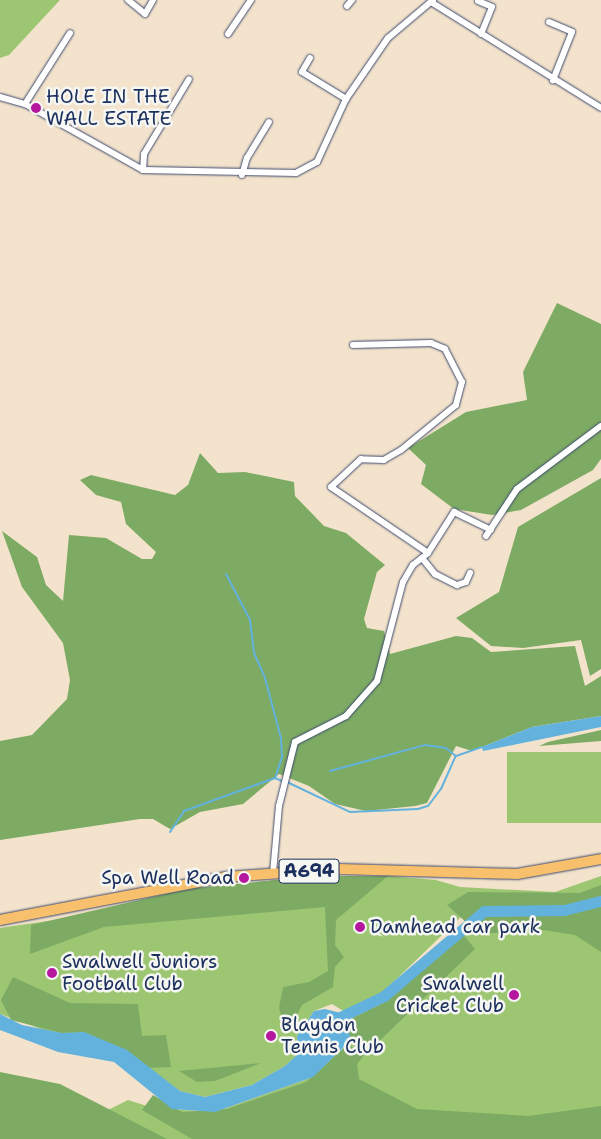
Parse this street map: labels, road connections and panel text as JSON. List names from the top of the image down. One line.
{"streets":{"main road":["A694"]},"places":["HOLE IN THE WALL ESTATE","Spa Well Road","Damhead car park","Swalwell Juniors Football Club","Swalwell Cricket Club","Blaydon Tennis Club"]}
